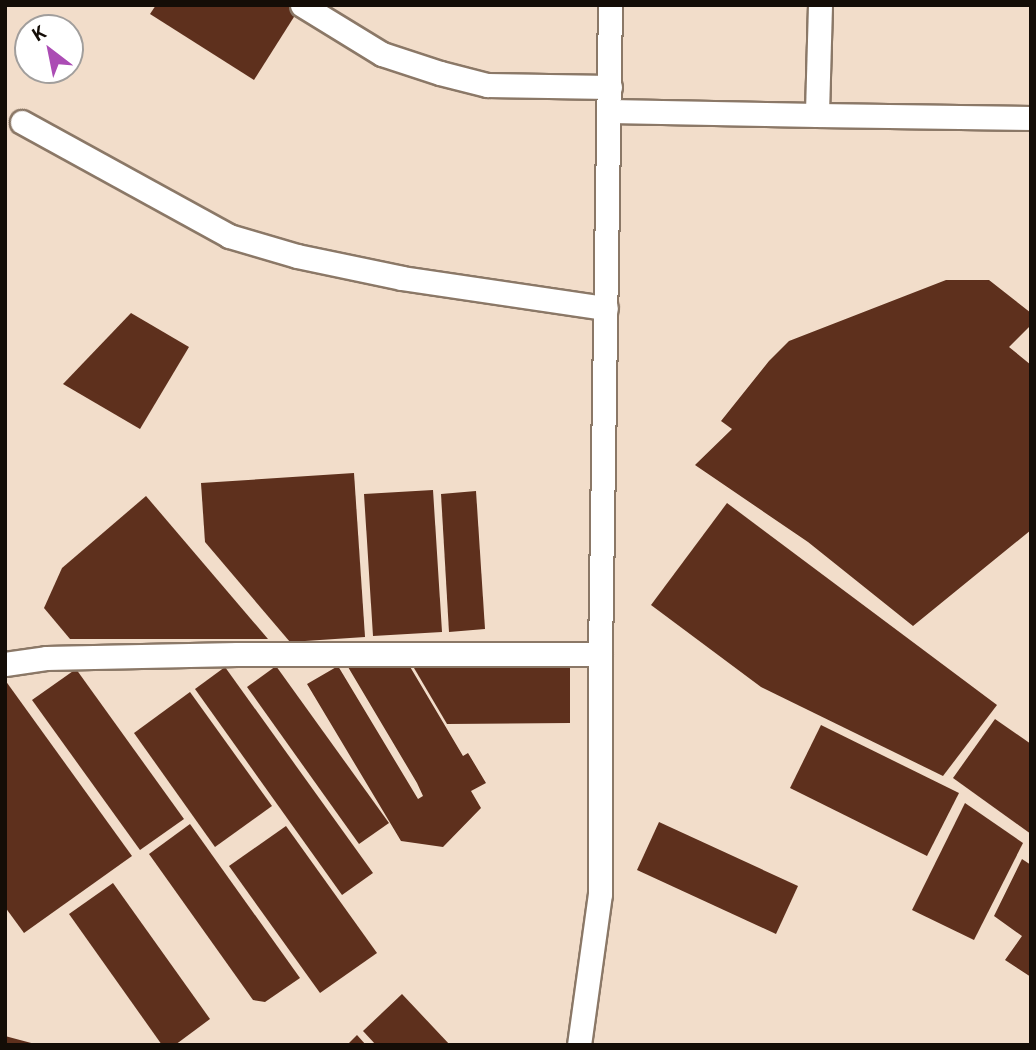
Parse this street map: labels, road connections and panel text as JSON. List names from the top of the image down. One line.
{"north":"top left"}
